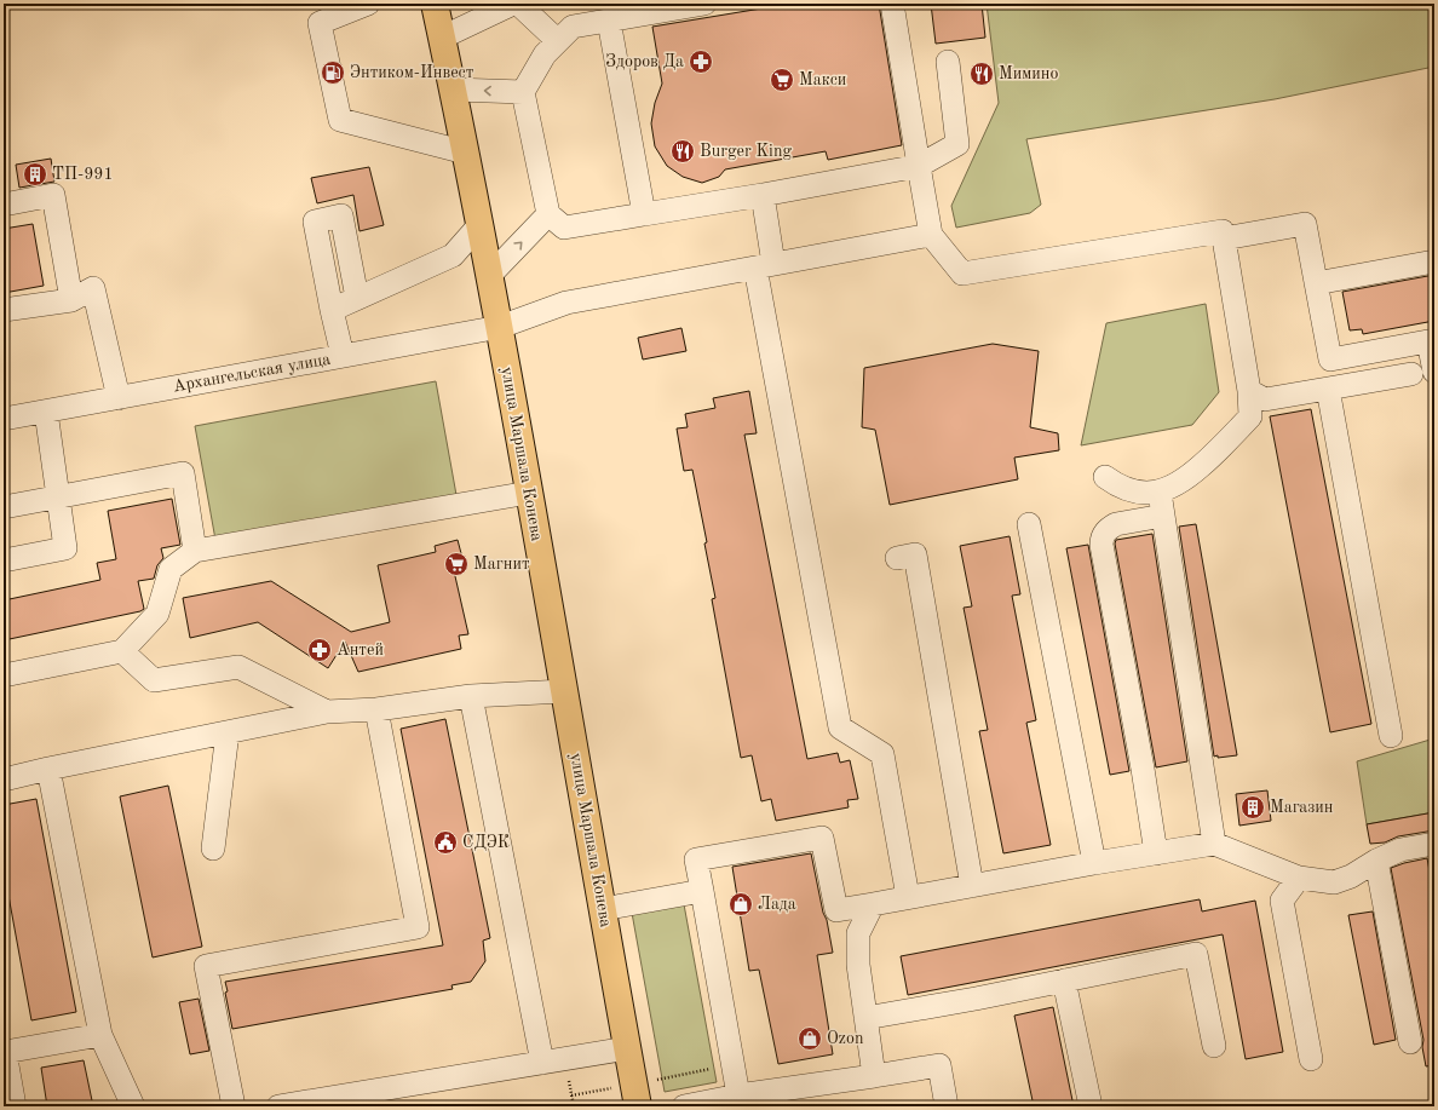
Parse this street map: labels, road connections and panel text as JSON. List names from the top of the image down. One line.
{"streets":{"main road":["улица Маршала Конева"],"street":["Архангельская улица"]},"crossings":[["Архангельская улица","улица Маршала Конева"]],"places":{"pharmacy":["Здоров Да","Антей"],"fuel station":["Энтиком-Инвест"],"restaurant":["Мимино","Burger King"],"supermarket":["Макси","Магнит"],"building":["ТП-991","Магазин"],"public building":["СДЭК"],"shop":["Лада","Ozon"]}}
